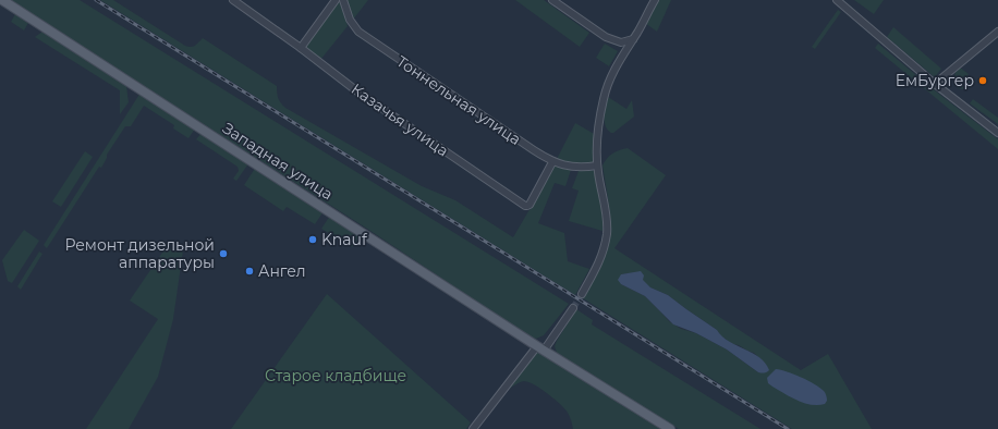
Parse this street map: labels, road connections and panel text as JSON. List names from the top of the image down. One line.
{"streets":{"main road":["Западная улица"],"street":["Тоннельная улица","Казачья улица"]},"crossings":[["Тоннельная улица","Казачья улица"]],"parks":["Старое кладбище"],"places":["ЕмБургер","Knauf","Ремонт дизельной аппаратуры","Ангел"]}
